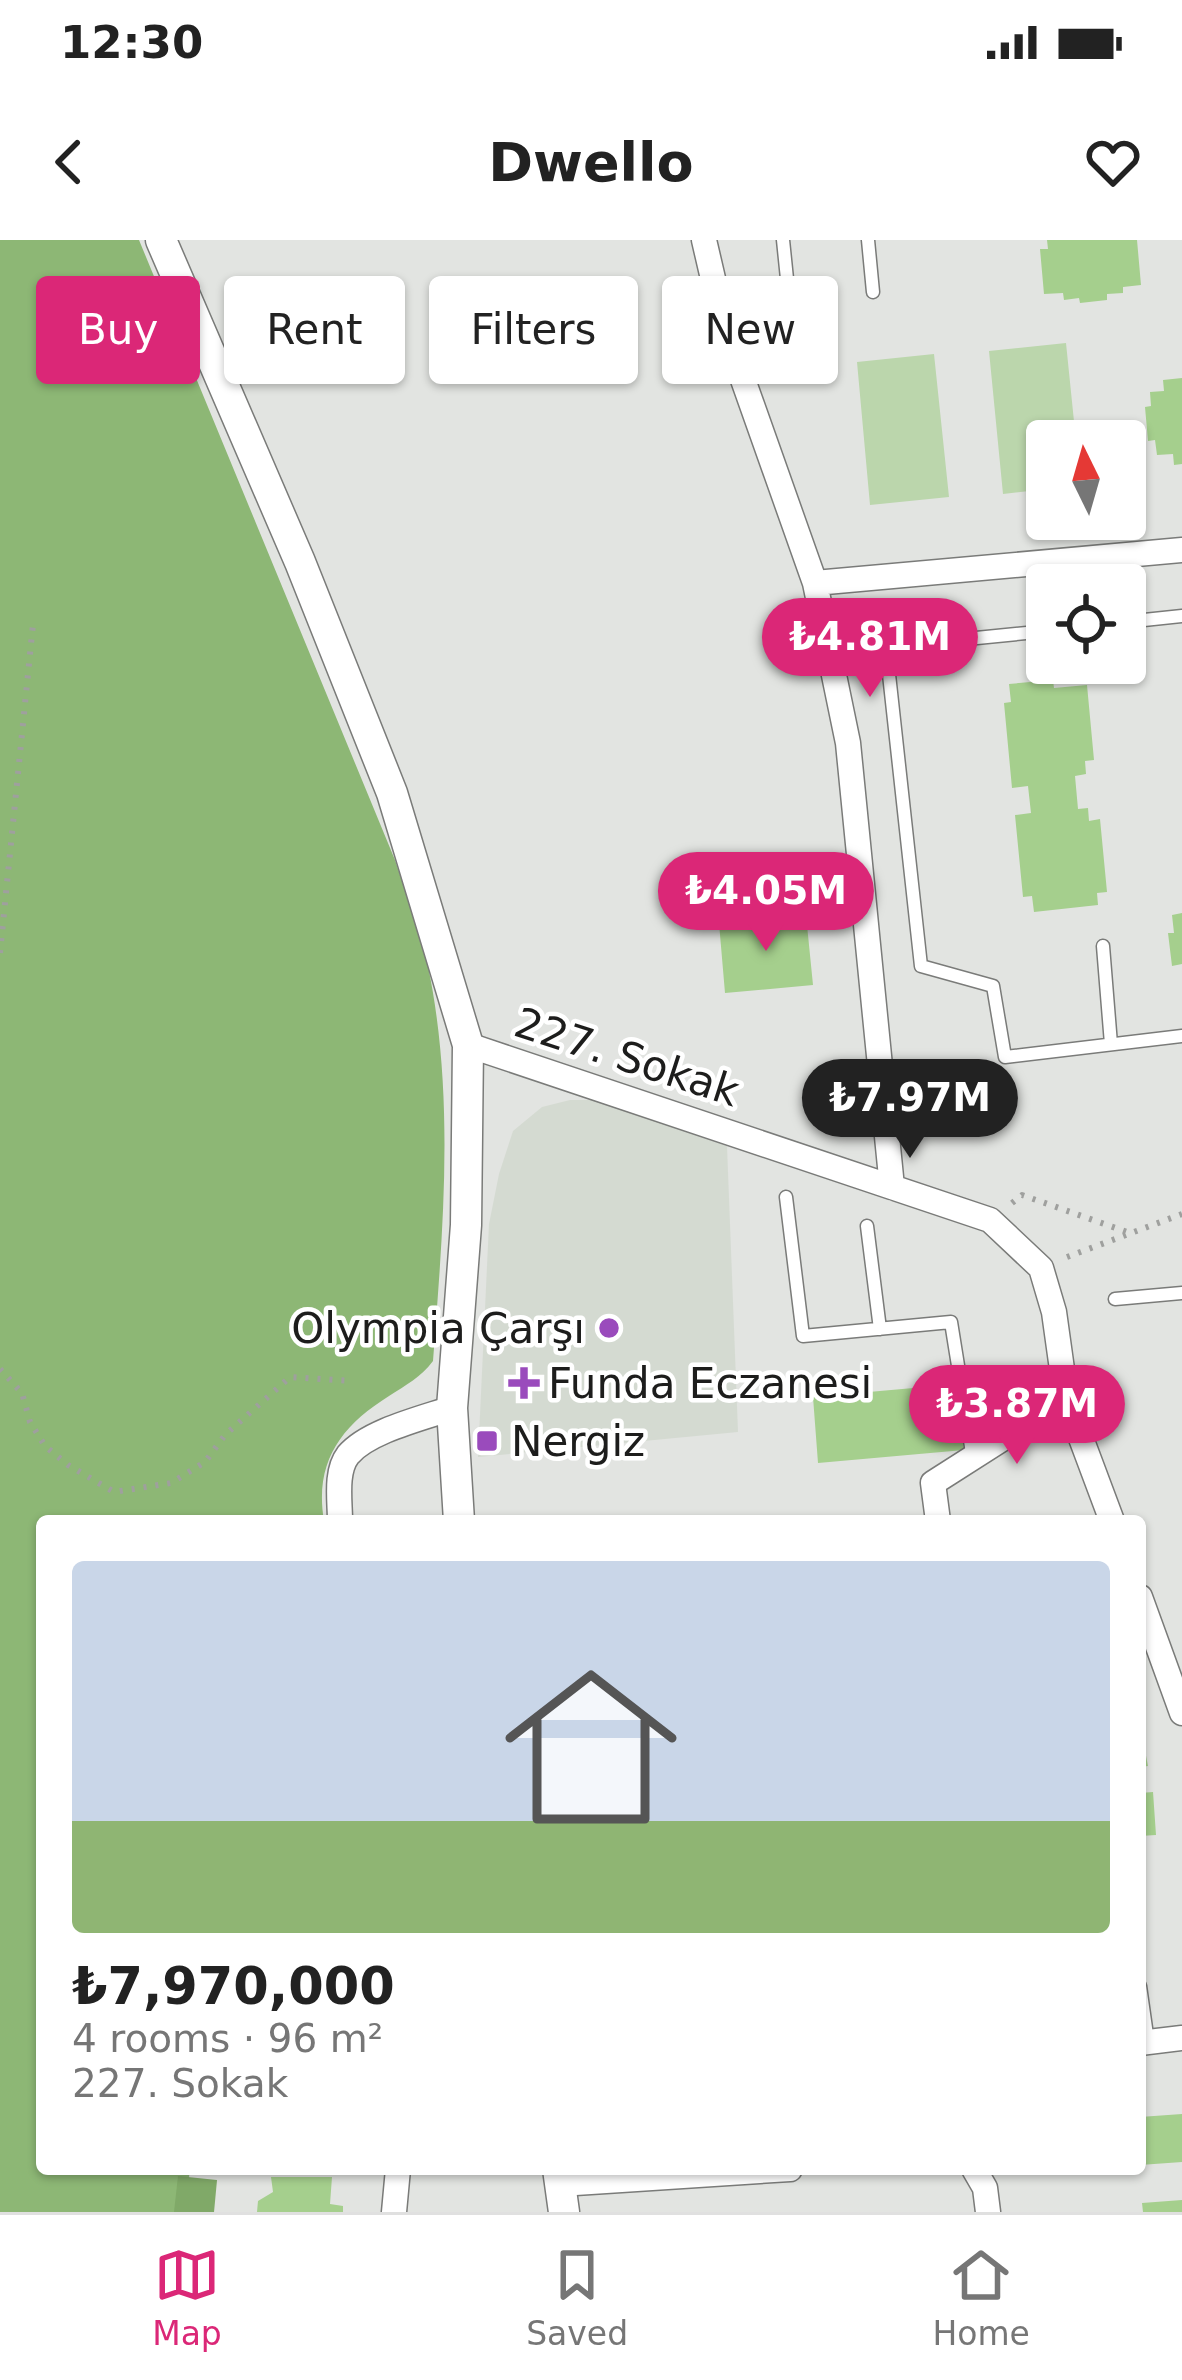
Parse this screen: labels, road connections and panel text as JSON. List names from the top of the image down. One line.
{"streets":{"street":["227. Sokak"]},"places":{"other":["Olympia Çarşı"],"health":["Funda Eczanesi"],"transit":["Nergiz"]},"north":"top","page":{"status":"12:30","header":"Dwello","chip":["Buy","Rent","Filters","New"],"price":["₺4.81M","₺4.05M","₺7.97M","₺3.87M"],"list":[{"name":"₺7,970,000","note":"4 rooms · 96 m² · 227. Sokak"}],"tabs":["Map","Saved","Home"]}}
